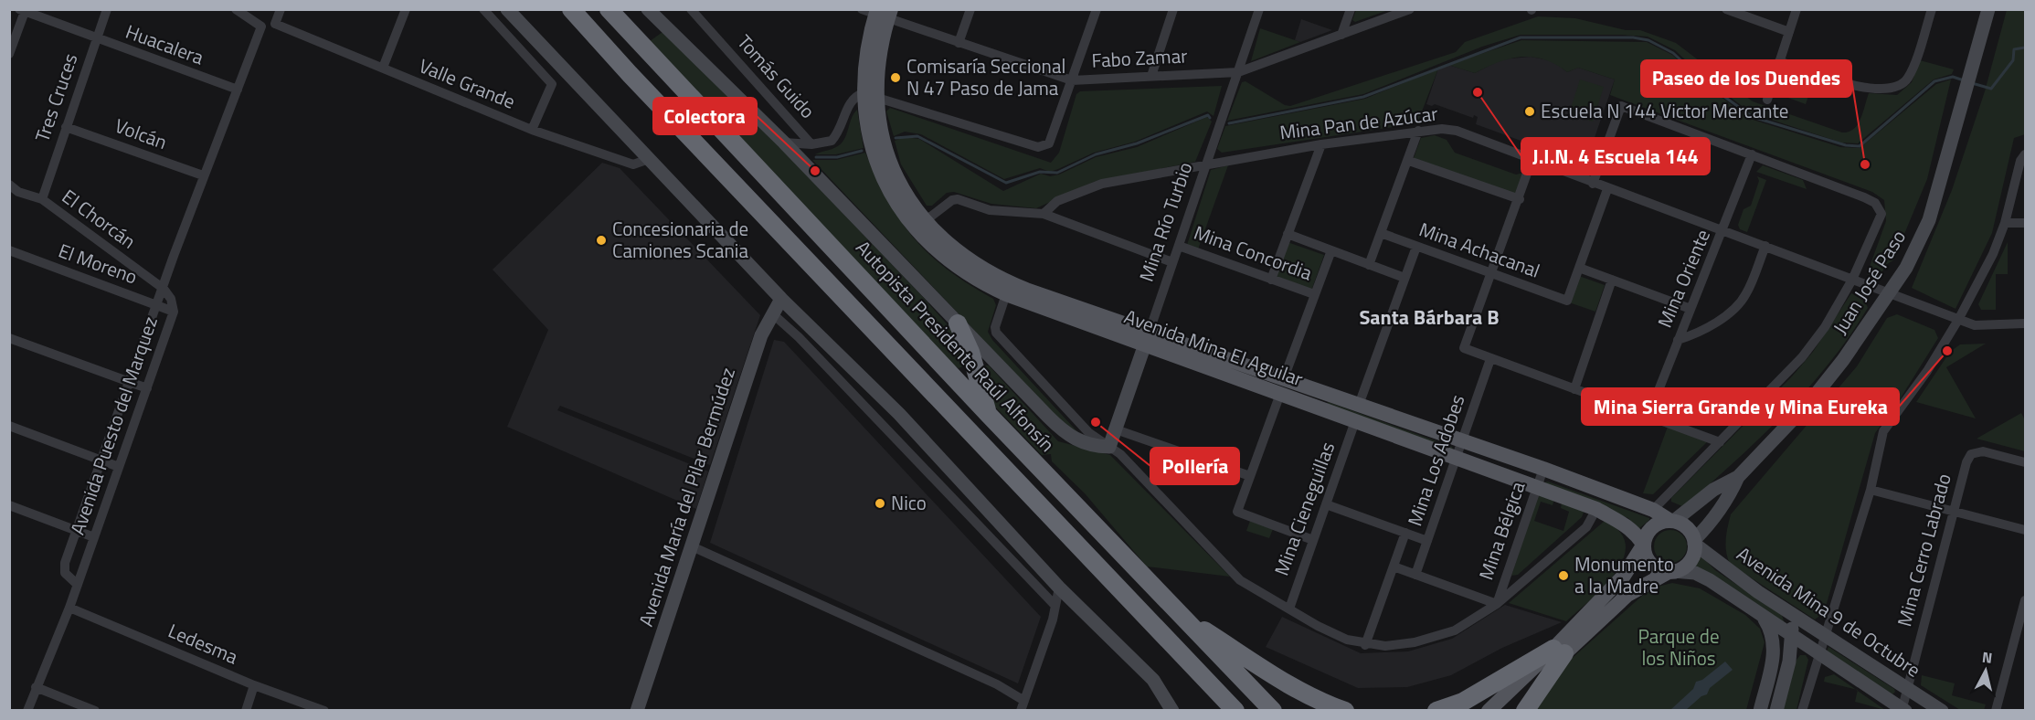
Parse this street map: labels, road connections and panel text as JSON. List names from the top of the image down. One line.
{"streets":{"highway":["Autopista Presidente Raúl Alfonsín"],"main road":["Avenida Mina El Aguilar"],"street":["Huacalera","Fabo Zamar","Tomás Guido","Valle Grande","Tres Cruces","Mina Pan de Azúcar","Volcán","El Chorcán","Mina Río Turbio","Mina Achacanal","Mina Concordia","El Moreno","Mina Oriente","Juan José Paso","Avenida Puesto del Marquez","Mina Los Adobes","Avenida María del Pilar Bermúdez","Mina Cieneguillas","Mina Bélgica","Mina Cerro Labrado","Avenida Mina 9 de Octubre","Ledesma"]},"crossings":[["Huacalera","Tres Cruces"],["Fabo Zamar","Mina Río Turbio"],["Tres Cruces","Volcán"],["Tres Cruces","El Chorcán"],["Mina Pan de Azúcar","Mina Río Turbio"],["Mina Pan de Azúcar","Mina Oriente"],["Mina Pan de Azúcar","Juan José Paso"],["El Chorcán","Avenida Puesto del Marquez"],["Mina Río Turbio","Mina Concordia"],["Mina Río Turbio","Avenida Mina El Aguilar"],["El Moreno","Avenida Puesto del Marquez"],["Juan José Paso","Avenida Mina El Aguilar"],["Juan José Paso","Avenida Mina 9 de Octubre"],["Avenida Mina El Aguilar","Mina Los Adobes"],["Avenida Mina El Aguilar","Mina Cieneguillas"],["Avenida Mina El Aguilar","Mina Bélgica"],["Avenida Mina El Aguilar","Avenida Mina 9 de Octubre"],["Avenida Puesto del Marquez","Ledesma"],["Mina Cerro Labrado","Avenida Mina 9 de Octubre"]],"districts":["Santa Bárbara B"],"parks":["Parque de los Niños"],"places":["Comisaría Seccional N 47 Paso de Jama","J.I.N. 4 Escuela 144","Escuela N 144 Victor Mercante","Paseo de los Duendes","Colectora","Concesionaria de Camiones Scania","Mina Sierra Grande y Mina Eureka","Pollería","Nico","Monumento a la Madre"],"north":"top"}
